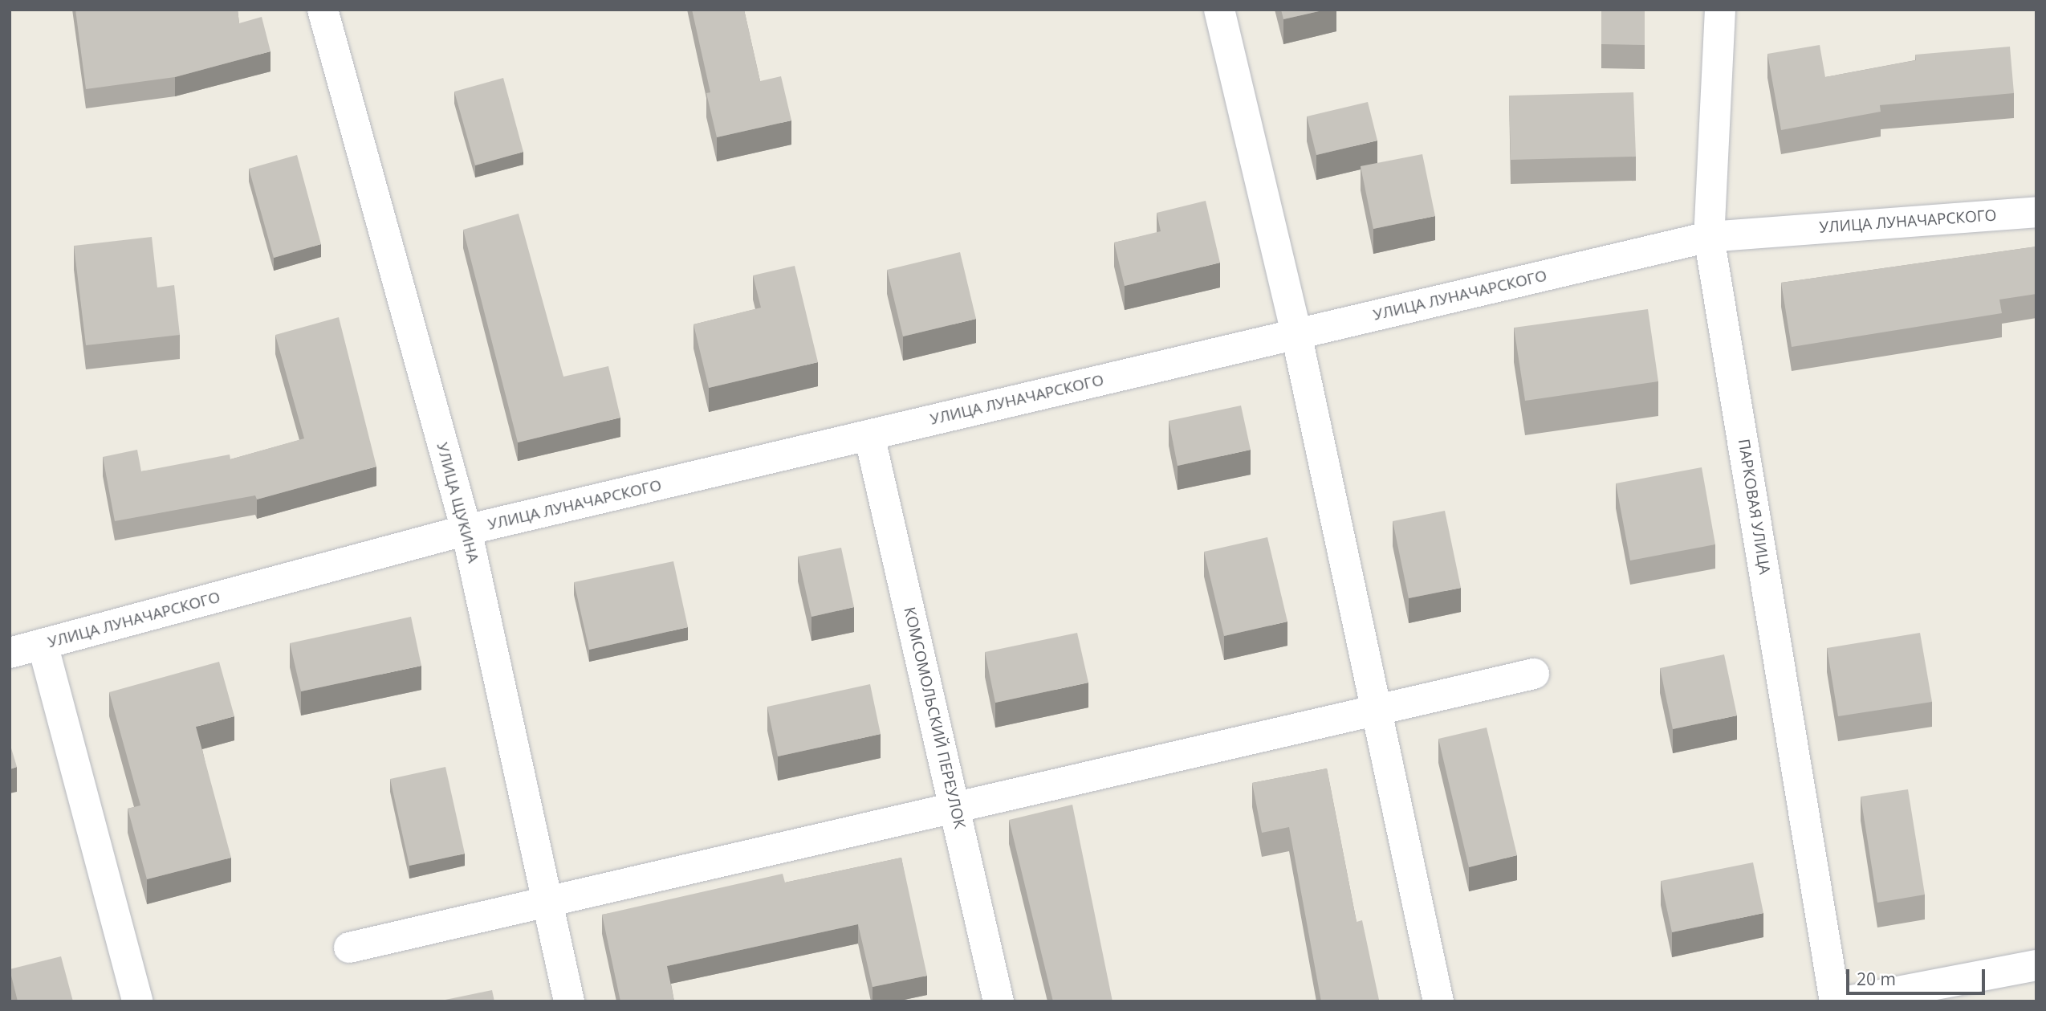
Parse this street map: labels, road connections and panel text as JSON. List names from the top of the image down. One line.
{"streets":{"street":["УЛИЦА ЛУНАЧАРСКОГО","УЛИЦА ЩУКИНА","ПАРКОВАЯ УЛИЦА","КОМСОМОЛЬСКИЙ ПЕРЕУЛОК"]},"crossings":[["УЛИЦА ЛУНАЧАРСКОГО","УЛИЦА ЩУКИНА"],["УЛИЦА ЛУНАЧАРСКОГО","ПАРКОВАЯ УЛИЦА"],["УЛИЦА ЛУНАЧАРСКОГО","КОМСОМОЛЬСКИЙ ПЕРЕУЛОК"]],"scale_bar":"20 m"}
